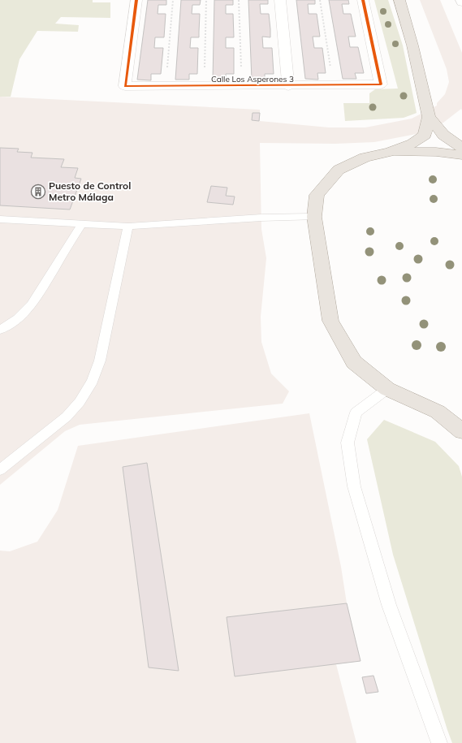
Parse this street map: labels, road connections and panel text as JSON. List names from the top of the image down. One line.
{"streets":{"street":["Calle Los Asperones 3"]},"places":{"building":["Puesto de Control Metro Málaga"]}}
